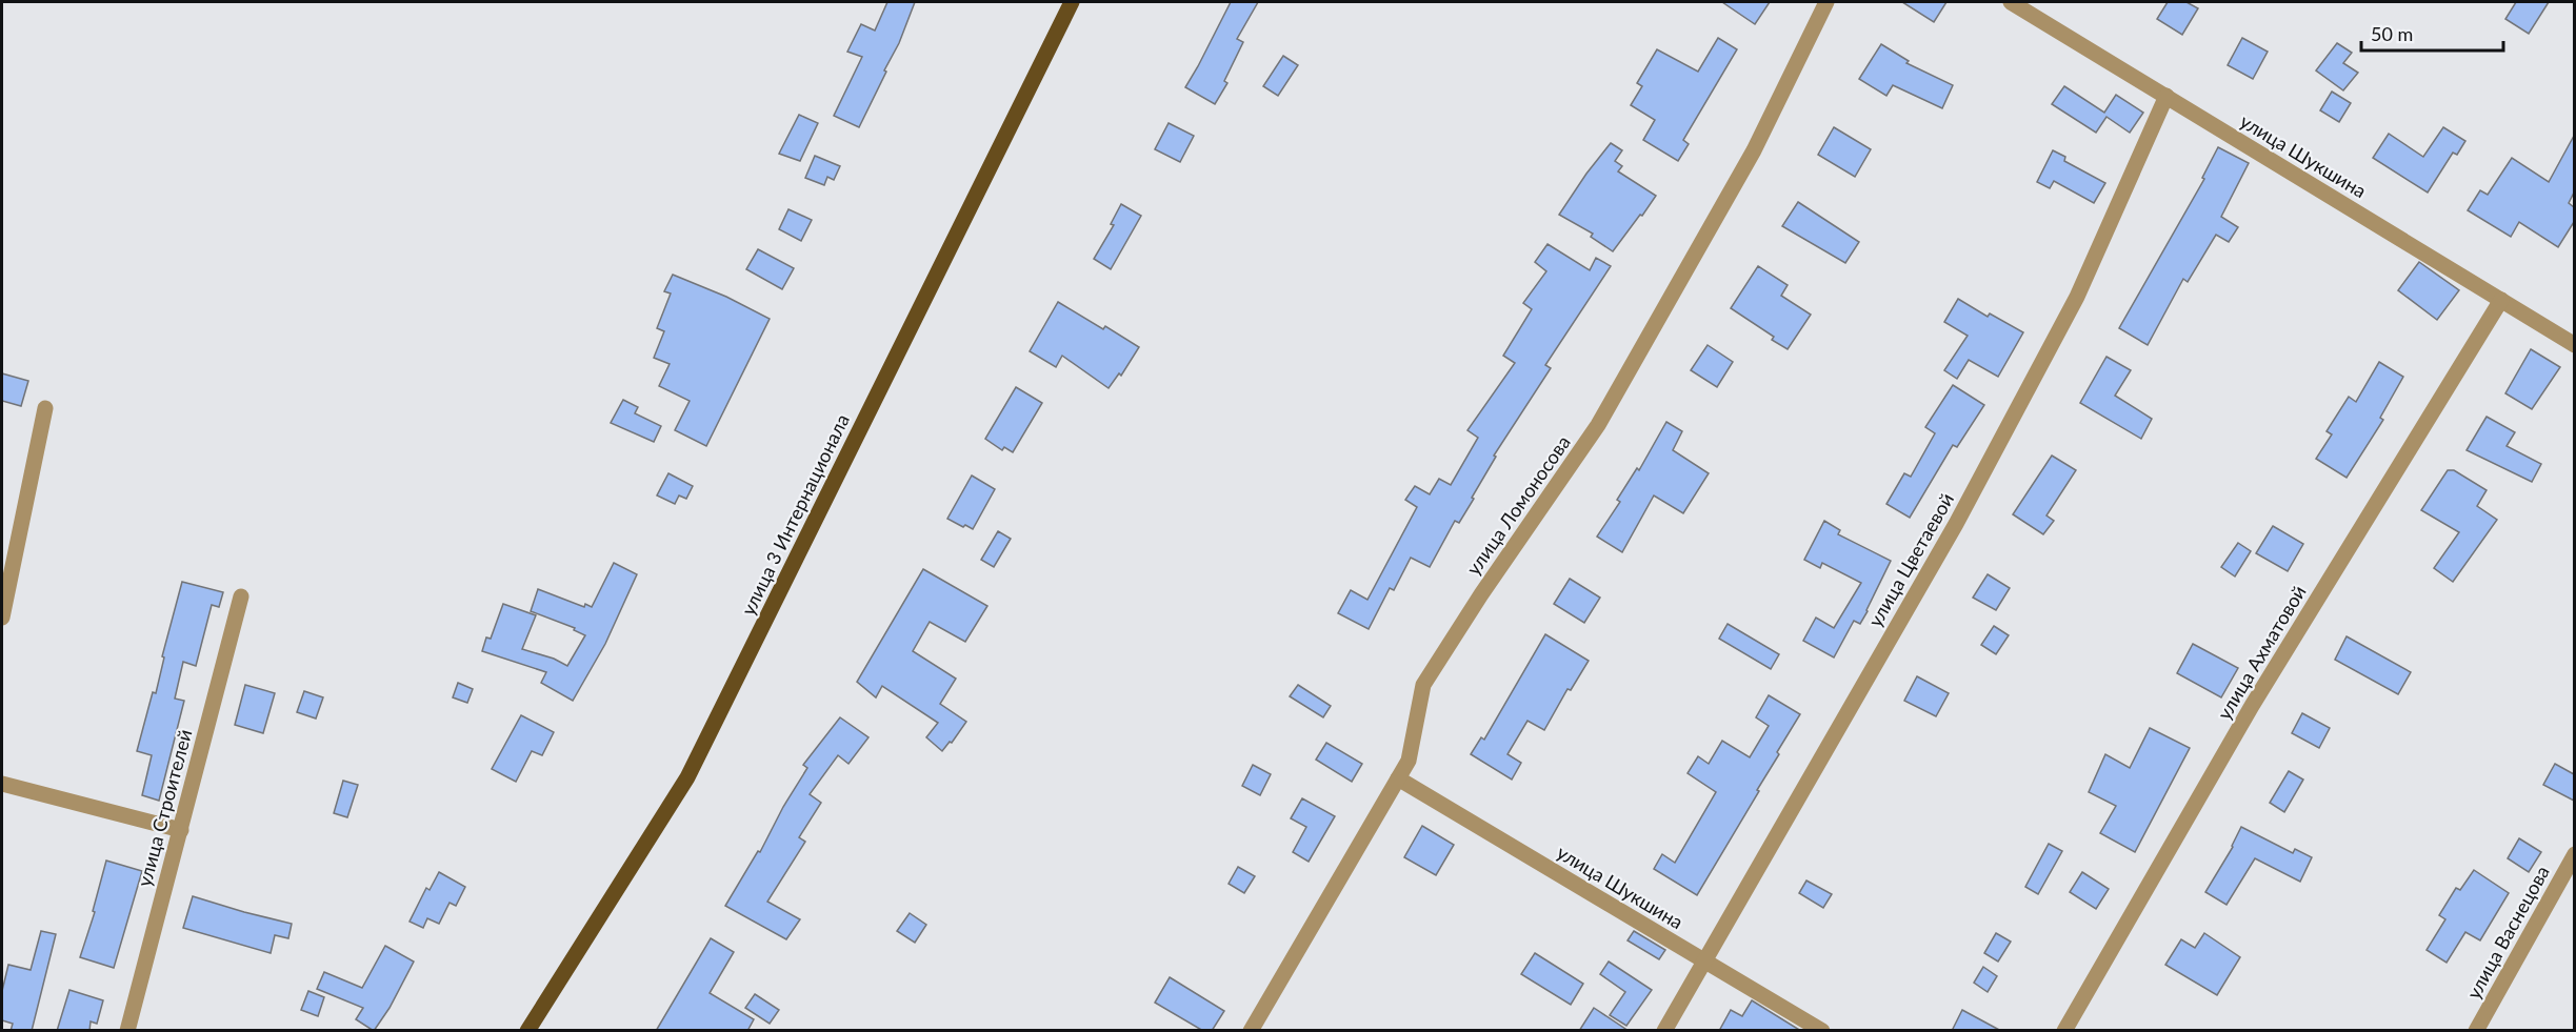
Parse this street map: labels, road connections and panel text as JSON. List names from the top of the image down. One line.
{"streets":{"main road":["улица 3 Интернационала"],"street":["улица Шукшина","улица Ломоносова","улица Цветаевой","улица Ахматовой","улица Строителей","улица Васнецова"]},"crossings":[["улица Шукшина","улица Ломоносова"],["улица Шукшина","улица Цветаевой"],["улица Шукшина","улица Ахматовой"]],"scale_bar":"50 m"}
